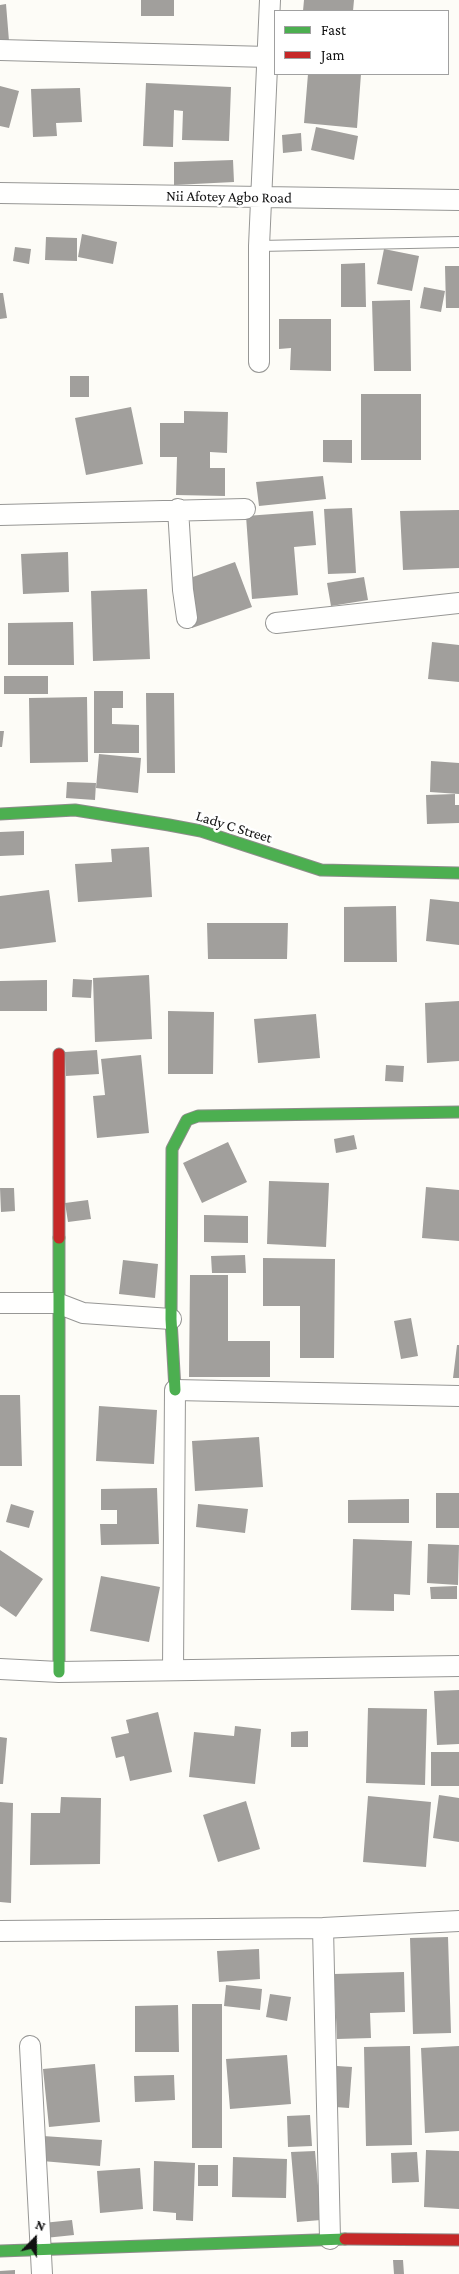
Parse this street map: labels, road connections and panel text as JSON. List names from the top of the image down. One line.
{"streets":{"street":["Nii Afotey Agbo Road","Lady C Street"]},"legend":["Fast","Jam"],"north":"top"}
